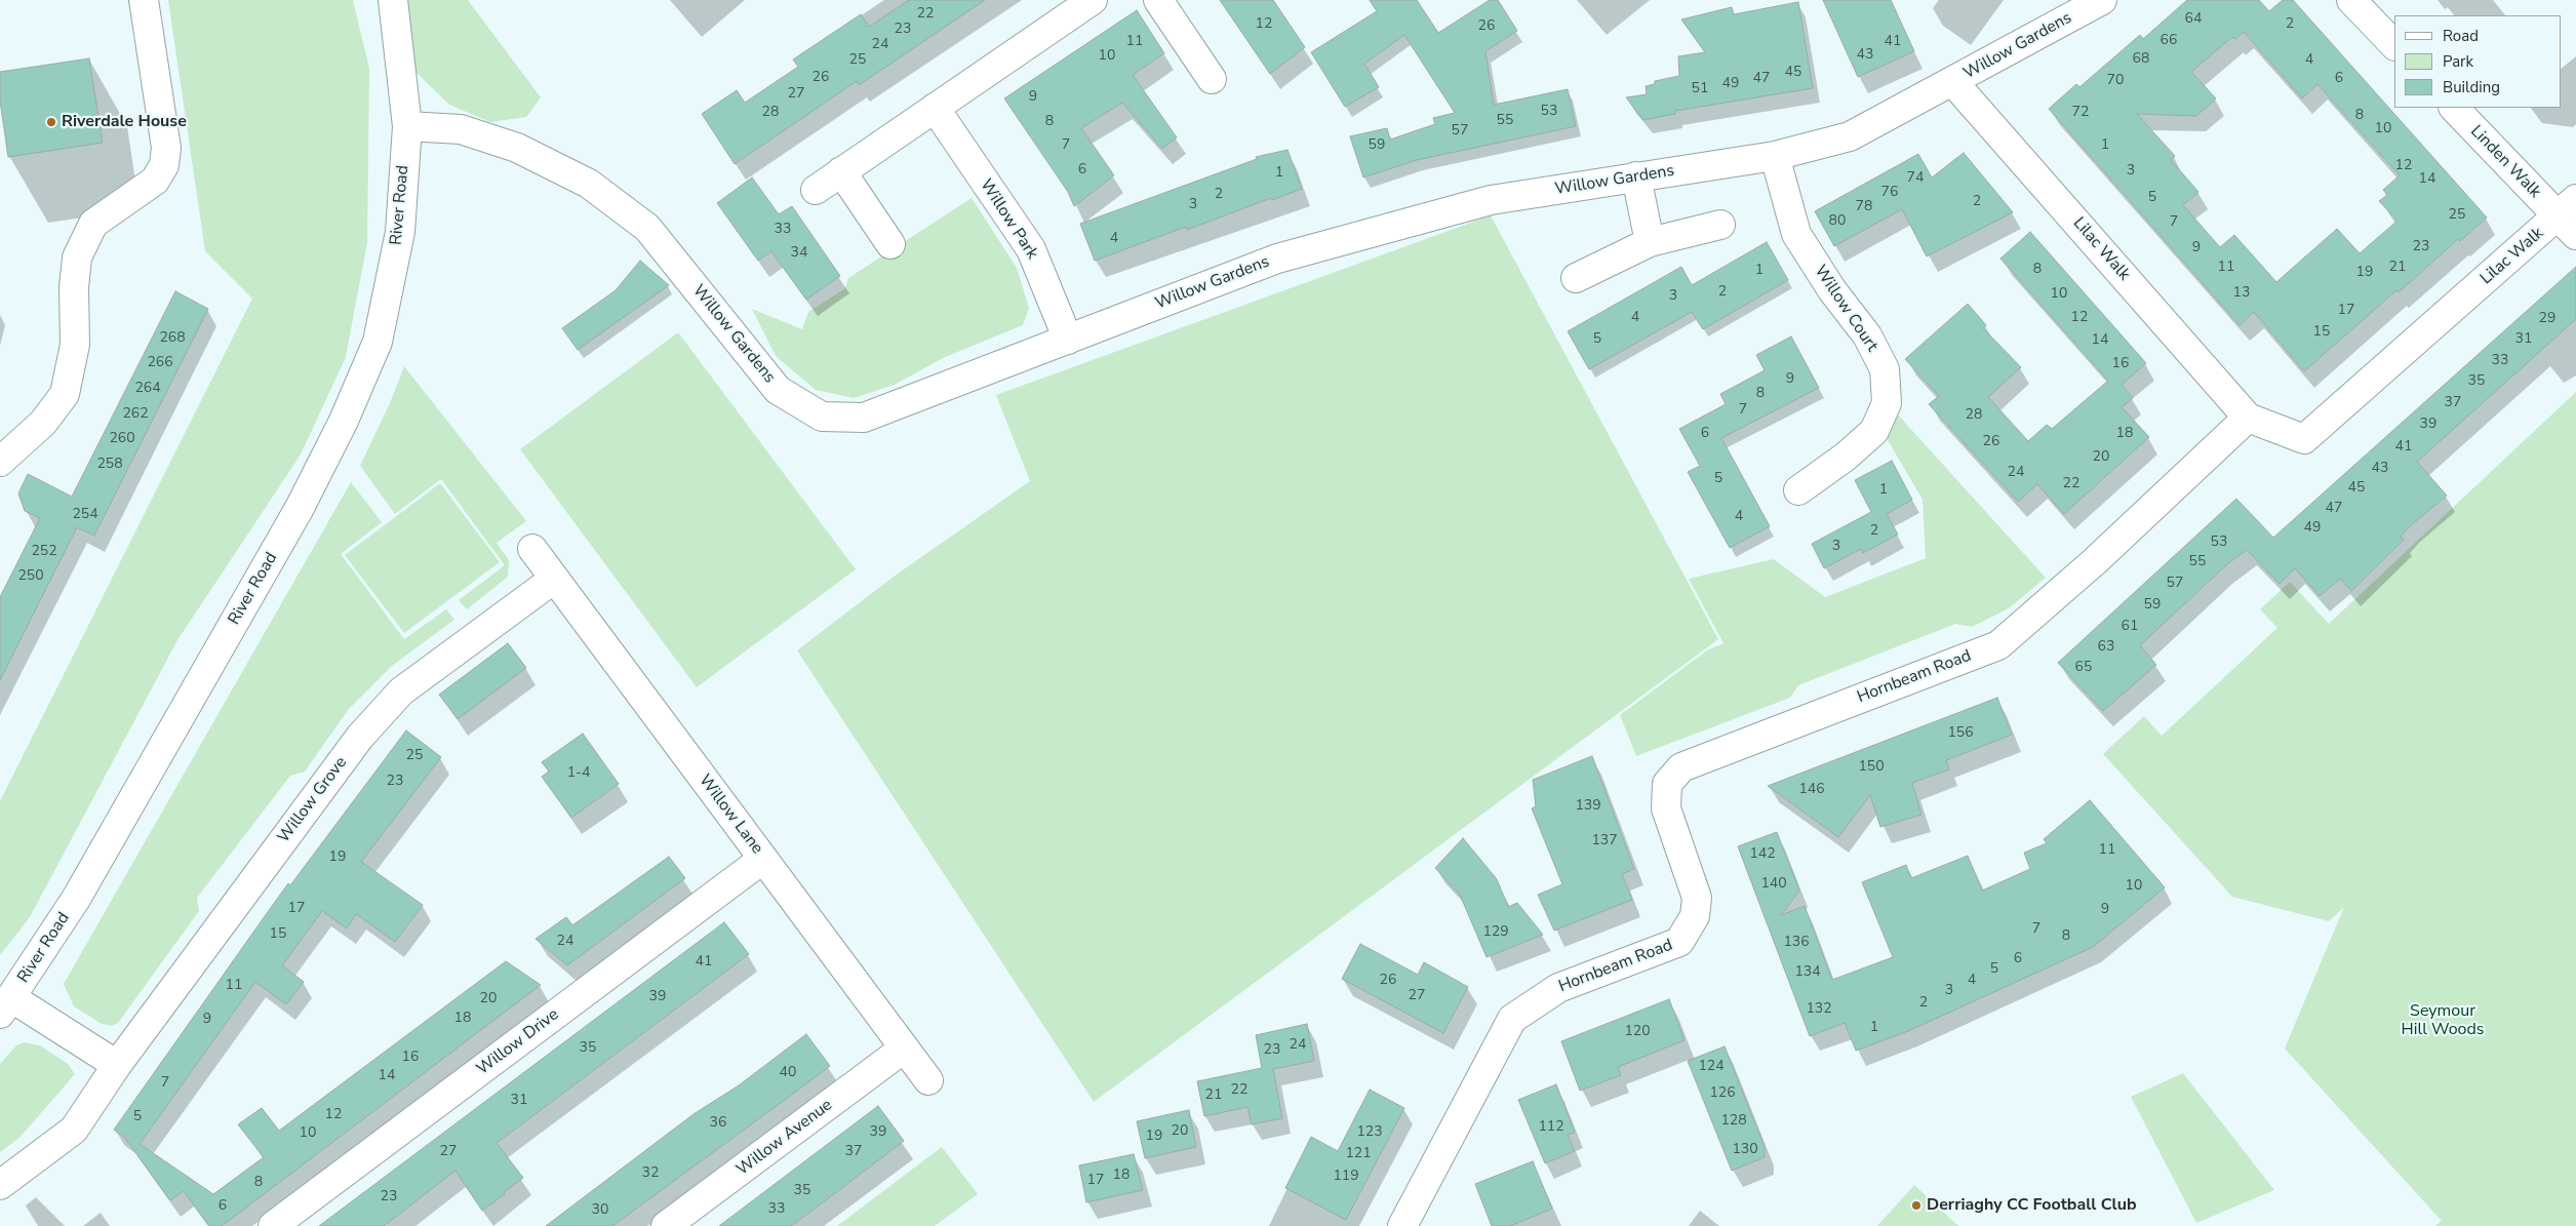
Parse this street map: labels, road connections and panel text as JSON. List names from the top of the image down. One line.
{"streets":{"street":["Willow Gardens","Linden Walk","River Road","Willow Park","Lilac Walk","Willow Court","Hornbeam Road","Willow Grove","Willow Lane","Willow Drive","Willow Avenue"]},"crossings":[["Willow Gardens","River Road"],["Willow Gardens","Willow Park"],["Willow Gardens","Lilac Walk"],["Willow Gardens","Willow Court"],["Linden Walk","Lilac Walk"],["Lilac Walk","Hornbeam Road"],["Willow Grove","Willow Lane"],["Willow Lane","Willow Drive"],["Willow Lane","Willow Avenue"]],"parks":["Seymour Hill Woods"],"places":["Riverdale House","Derriaghy CC Football Club"],"house_numbers":["22","64","12","2","26","23","66","11","41","24","43","10","68","25","4","45","26","47","6","70","49","51","27","9","53","28","72","8","55","8","10","57","7","59","1","12","6","3","1","74","14","76","2","5","2","3","78","25","80","7","33","4","23","9","34","11","21","8","1","19","2","13","10","3","17","4","12","29","15","268","5","31","14","33","266","16","9","35","264","8","37","7","262","28","39","6","18","260","26","41","20","258","43","24","5","22","45","1","47","254","4","49","2","53","3","252","55","250","57","59","61","63","65","156","25","150","1-4","23","146","139","137","11","142","19","140","10","17","9","7","129","15","8","24","136","6","41","5","134","26","4","11","3","27","39","20","2","132","18","9","1","120","24","35","23","16","124","40","14","7","22","126","21","31","12","5","128","36","112","20","39","123","10","19","130","27","37","121","32","18","119","17","8","35","23","6","33","30"],"legend":["Road","Park","Building"]}
